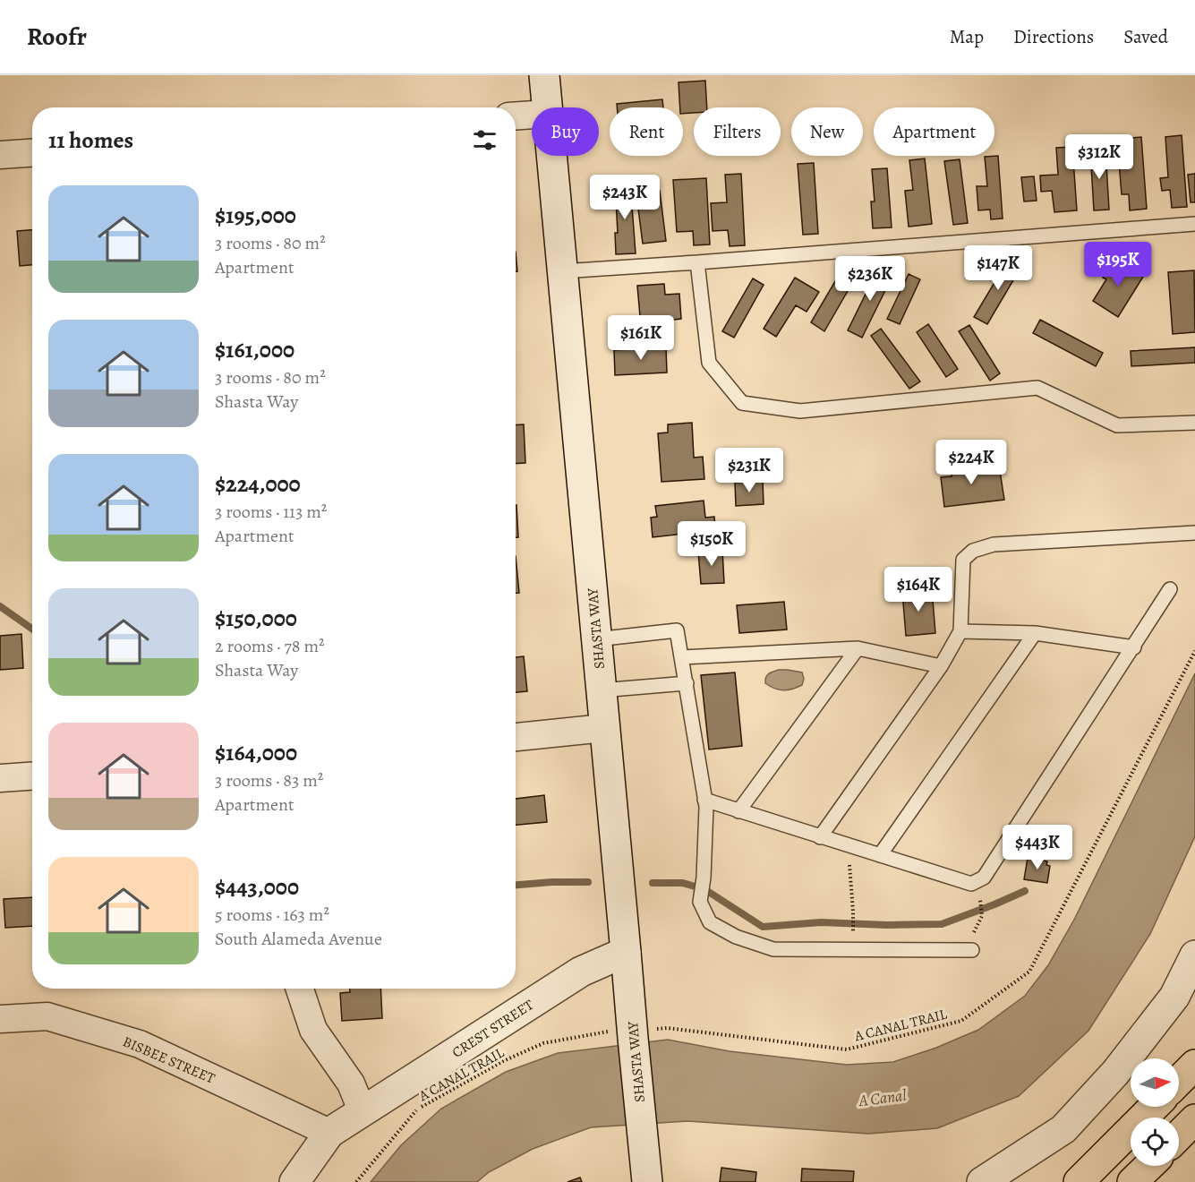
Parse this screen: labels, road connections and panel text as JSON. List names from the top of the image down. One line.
{"streets":{"main road":["SHASTA WAY","CREST STREET"],"street":["BISBEE STREET"],"path":["A CANAL TRAIL"]},"crossings":[["SHASTA WAY","A CANAL TRAIL"],["SHASTA WAY","CREST STREET"],["CREST STREET","BISBEE STREET"]],"water":["A Canal"],"north":"right","page":{"header":"Roofr","nav":["Map","Directions","Saved"],"chip":["Buy","Rent","Filters","New","Apartment"],"heading":"11 homes","price":["$312K","$243K","$195K","$147K","$236K","$161K","$224K","$231K","$150K","$164K","$443K"],"list":[{"name":"$195,000","note":"3 rooms · 80 m² · Apartment"},{"name":"$161,000","note":"3 rooms · 80 m² · Shasta Way"},{"name":"$224,000","note":"3 rooms · 113 m² · Apartment"},{"name":"$150,000","note":"2 rooms · 78 m² · Shasta Way"},{"name":"$164,000","note":"3 rooms · 83 m² · Apartment"},{"name":"$443,000","note":"5 rooms · 163 m² · South Alameda Avenue"}]}}
